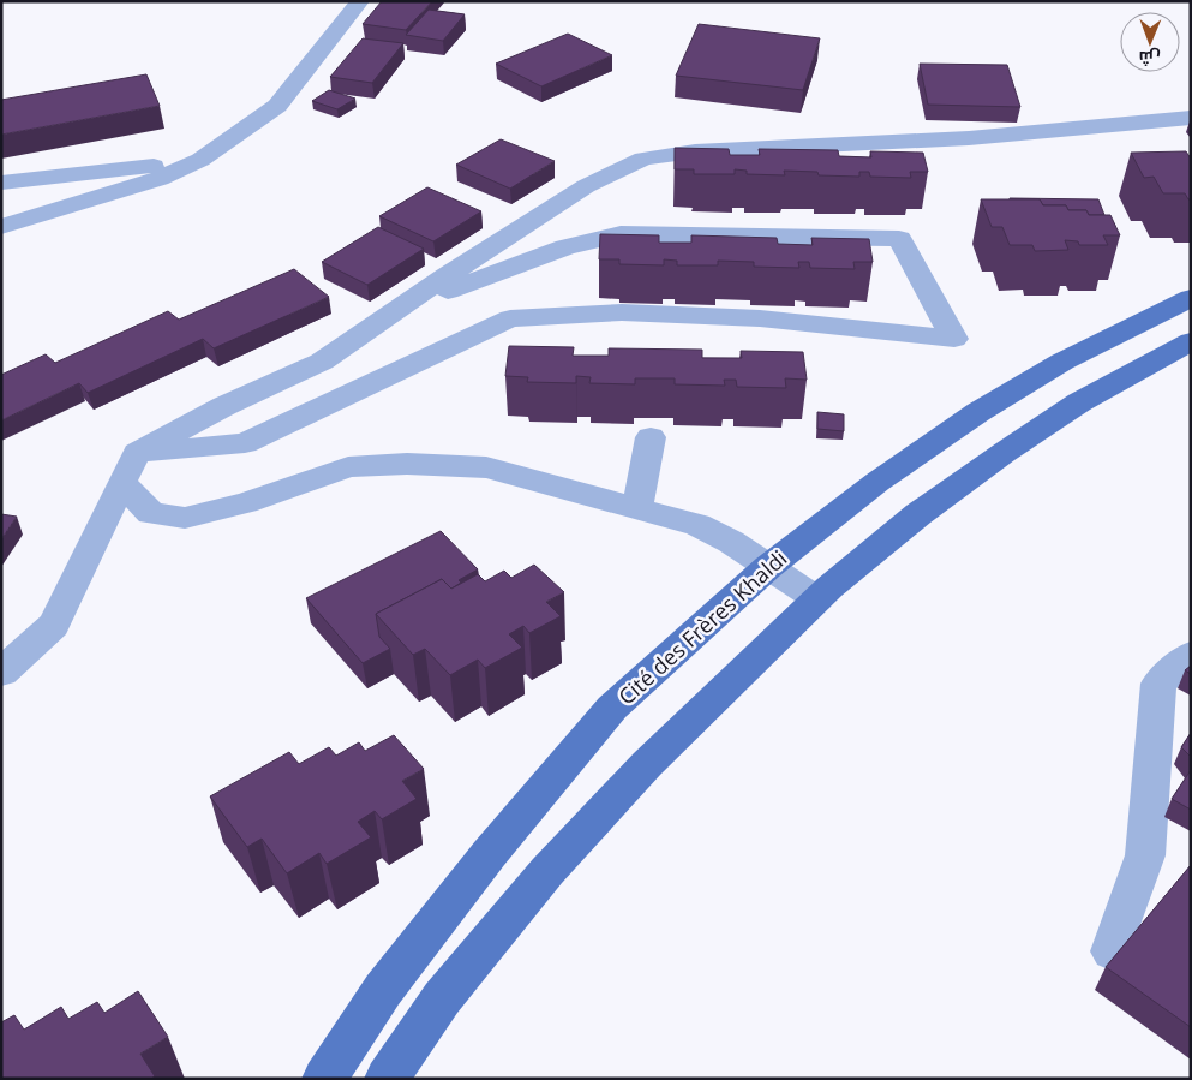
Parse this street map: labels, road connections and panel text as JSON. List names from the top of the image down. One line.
{"streets":{"main road":["Cité des Frères Khaldi"]},"north":"bottom"}
